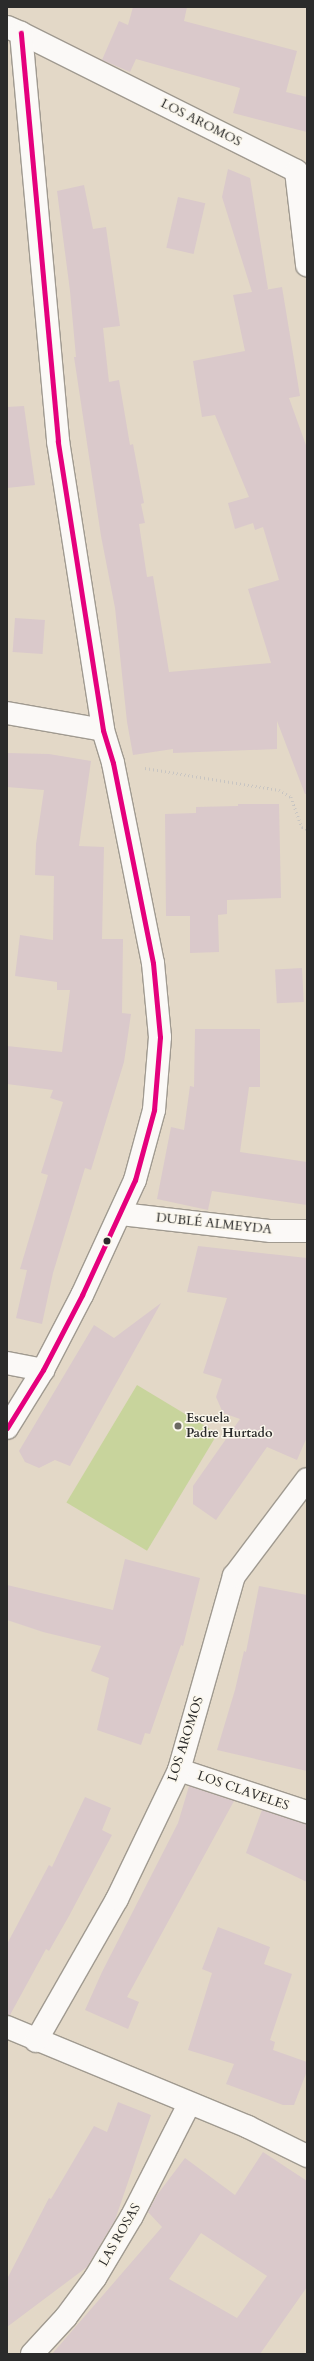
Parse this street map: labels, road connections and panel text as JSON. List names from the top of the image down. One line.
{"streets":{"street":["LOS AROMOS","DUBLÉ ALMEYDA","LOS CLAVELES","LAS ROSAS"]},"crossings":[["LOS AROMOS","LOS CLAVELES"]],"places":["Escuela Padre Hurtado"]}
